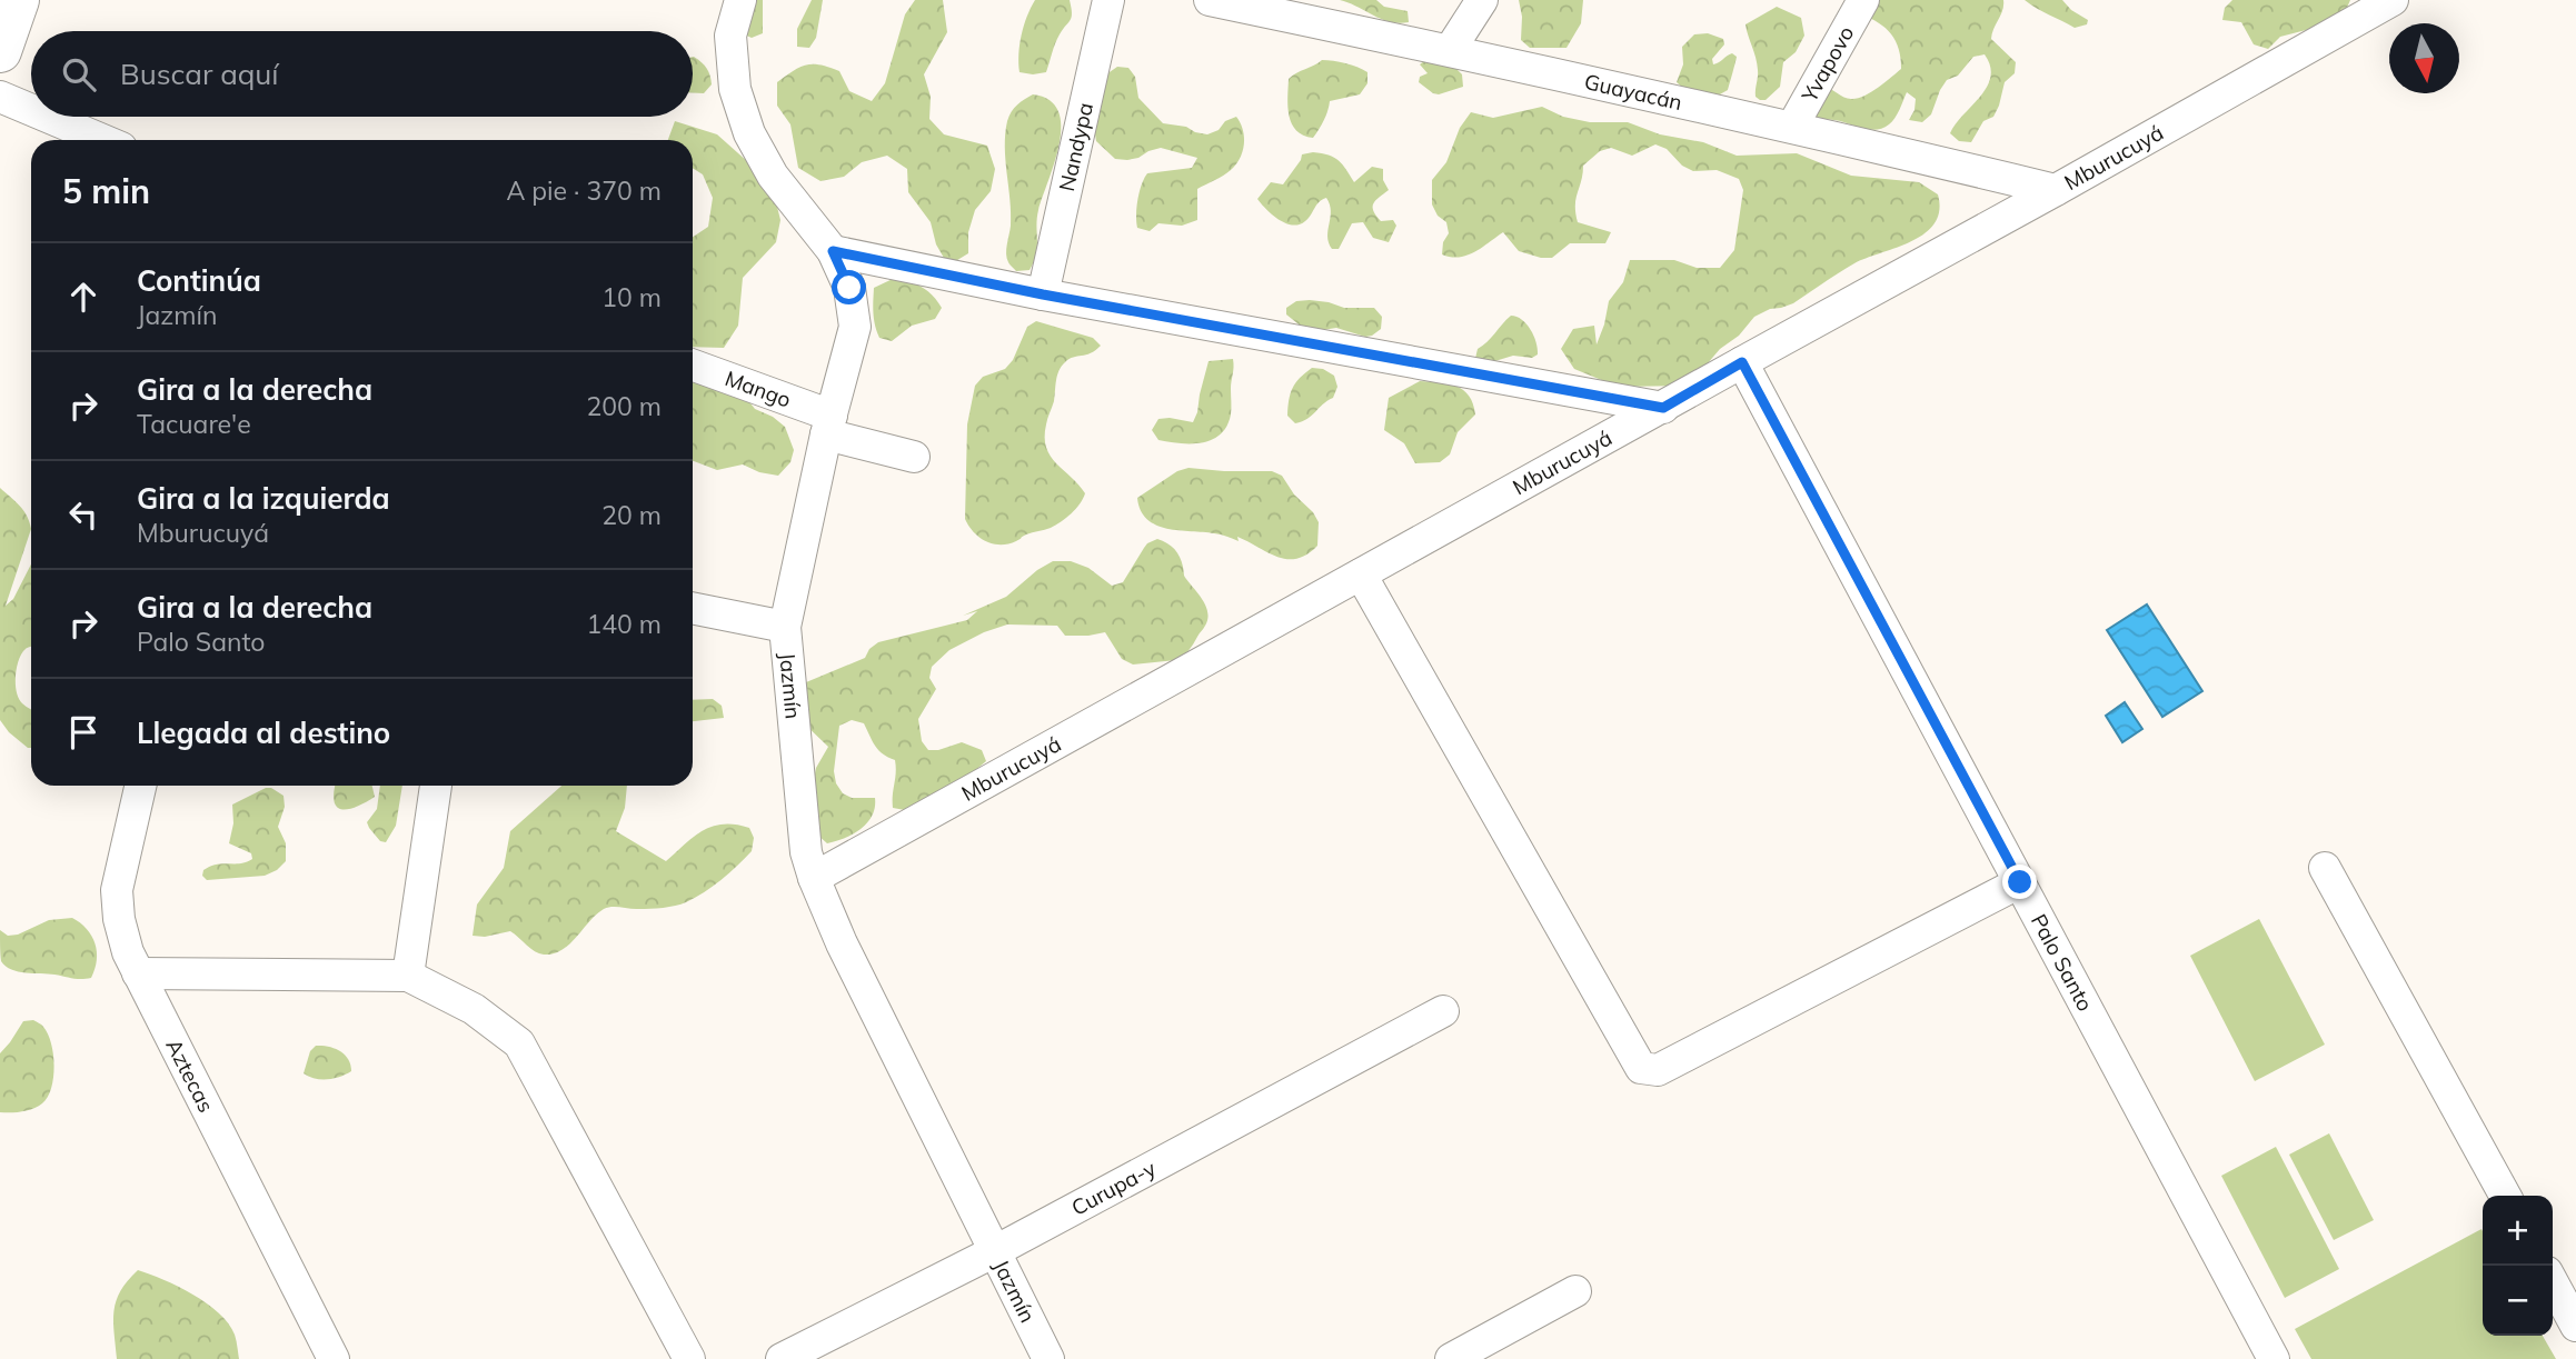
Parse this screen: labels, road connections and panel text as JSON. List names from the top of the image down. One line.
{"streets":{"street":["Yvapovo","Guayacán","Nandypa","Mburucuyá","Mango","Jazmín","Palo Santo","Aztecas","Curupa-y"]},"crossings":[["Yvapovo","Guayacán"],["Guayacán","Mburucuyá"],["Mburucuyá","Jazmín"],["Mburucuyá","Palo Santo"],["Mango","Jazmín"],["Jazmín","Curupa-y"]],"north":"bottom","page":{"search":"Buscar aquí","heading":["5 min","A pie · 370 m"],"list":[["Continúa","Jazmín","10 m"],["Gira a la derecha","Tacuare'e","200 m"],["Gira a la izquierda","Mburucuyá","20 m"],["Gira a la derecha","Palo Santo","140 m"],"Llegada al destino"],"map_buttons":["+","−"]}}
